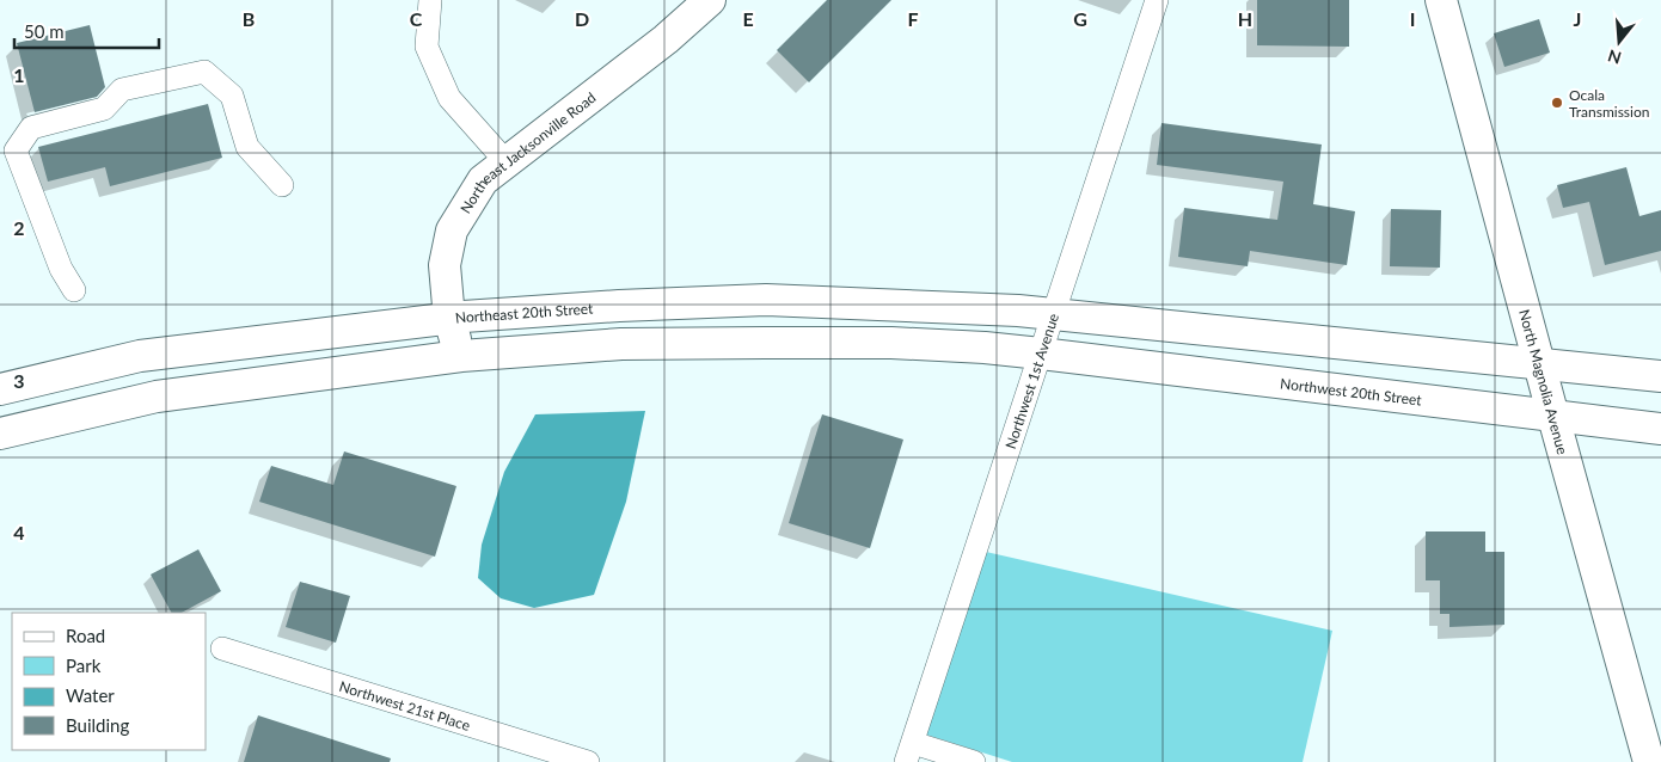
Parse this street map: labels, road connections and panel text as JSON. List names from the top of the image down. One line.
{"streets":{"main road":["Northeast Jacksonville Road","Northeast 20th Street","North Magnolia Avenue","Northwest 20th Street"],"street":["Northwest 1st Avenue","Northwest 21st Place"]},"crossings":[["Northeast Jacksonville Road","Northeast 20th Street"],["Northeast 20th Street","Northwest 1st Avenue"],["Northwest 1st Avenue","Northwest 20th Street"],["North Magnolia Avenue","Northwest 20th Street"]],"places":["Ocala Transmission"],"legend":["Road","Park","Water","Building"],"scale_bar":"50 m","north":"bottom","grid":{"columns":["B","C","D","E","F","G","H","I","J"],"rows":["1","2","3","4"]}}
